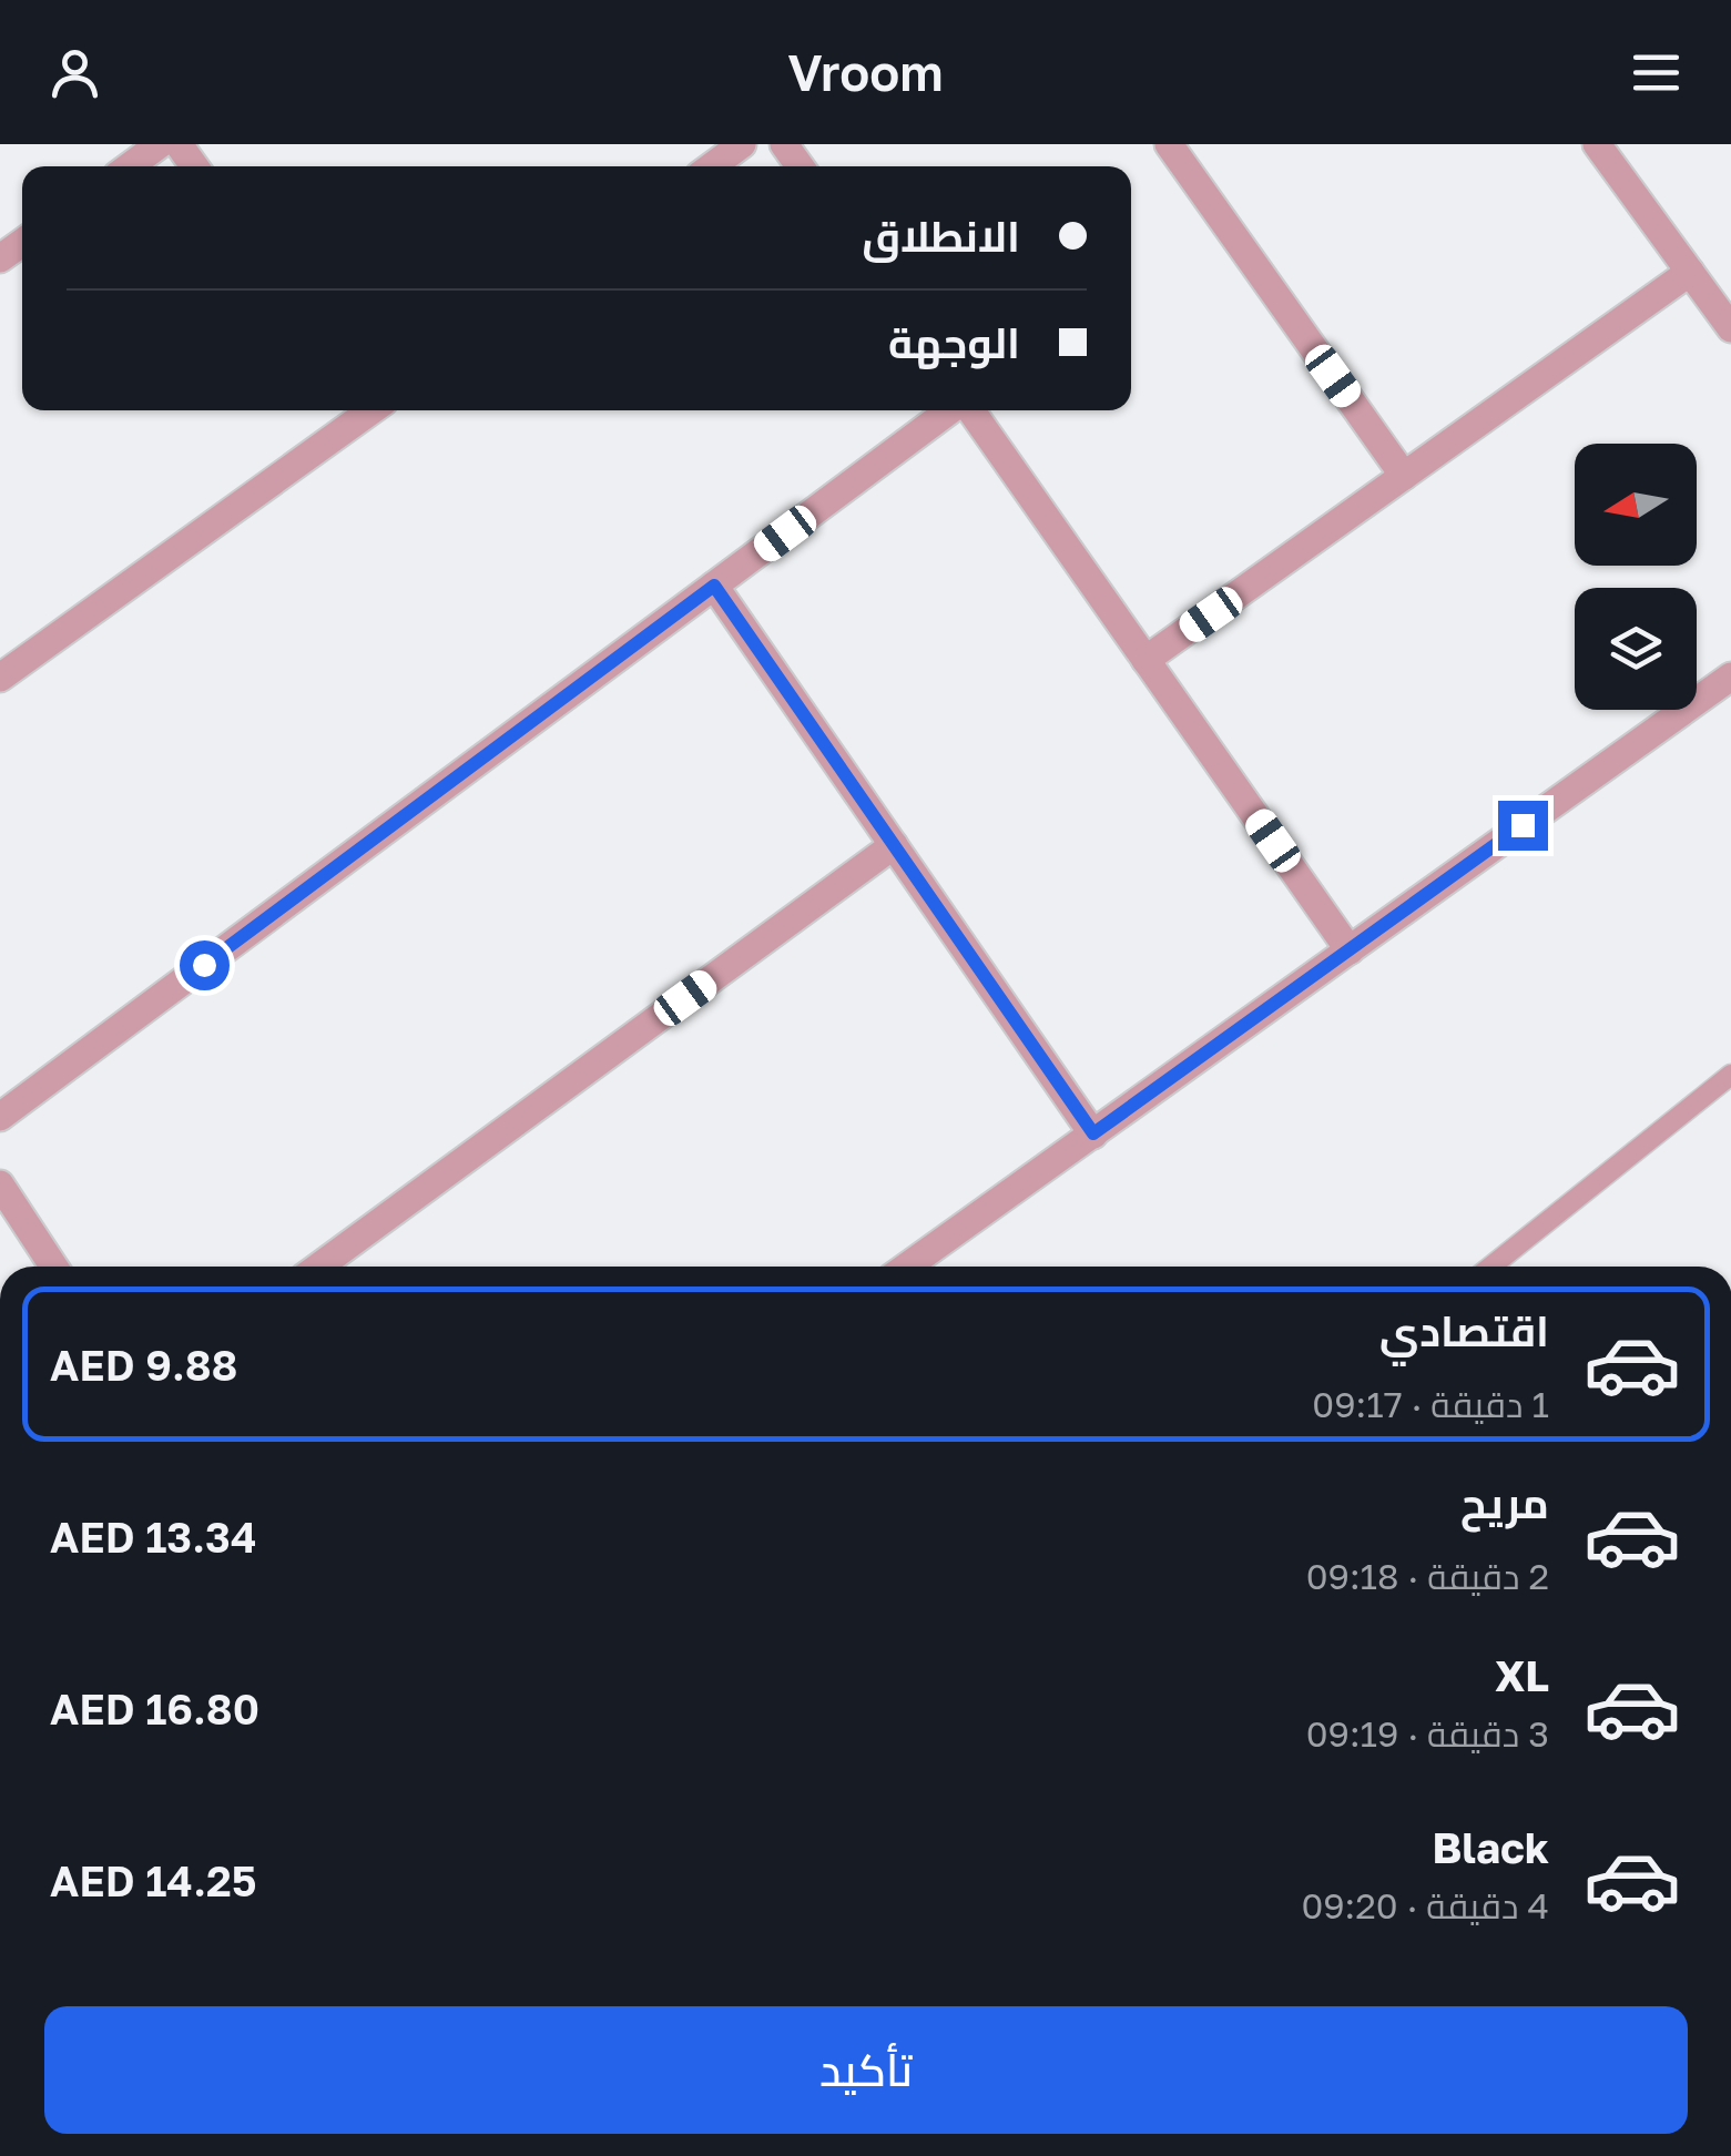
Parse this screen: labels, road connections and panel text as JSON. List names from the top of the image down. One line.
{"north":"left","page":{"header":"Vroom","banner":["الانطلاق","الوجهة"],"list":[{"name":"اقتصادي","note":"1 دقيقة · 09:17","value":"AED 9.88"},{"name":"مريح","note":"2 دقيقة · 09:18","value":"AED 13.34"},{"name":"XL","note":"3 دقيقة · 09:19","value":"AED 16.80"},{"name":"Black","note":"4 دقيقة · 09:20","value":"AED 14.25"}],"buttons":"تأكيد"}}
